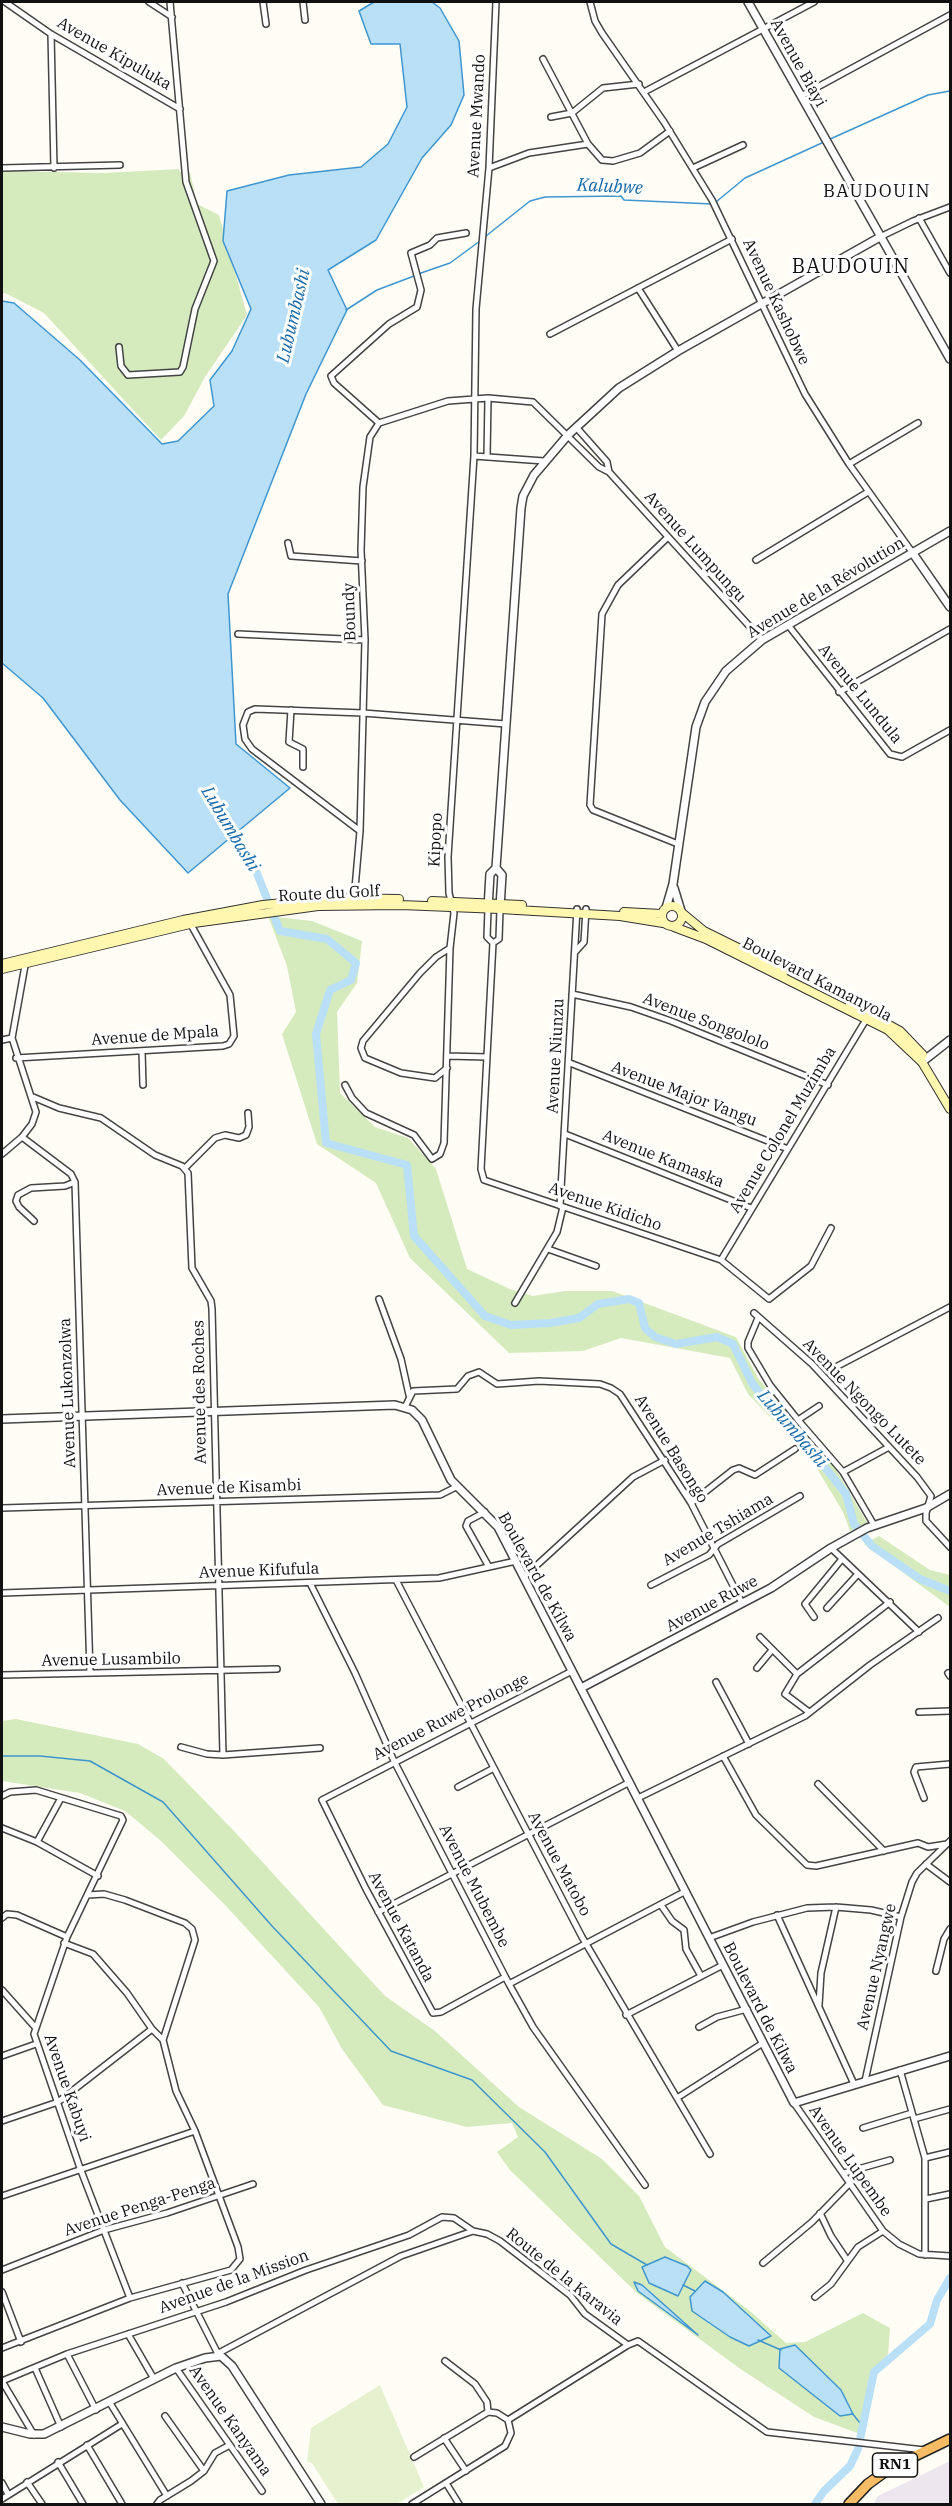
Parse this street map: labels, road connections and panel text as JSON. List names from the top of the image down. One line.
{"streets":{"highway":["RN1"],"main road":["Route du Golf","Boulevard Kamanyola"],"street":["Avenue Kipuluka","Avenue Biayi","Avenue Mwando","Avenue Kashobwe","Avenue Lumpungu","Avenue de la Révolution","Boundy","Avenue Lundula","Kipopo","Avenue Songololo","Avenue de Mpala","Avenue Niunzu","Avenue Major Vangu","Avenue Colonel Muzimba","Avenue Kamaska","Avenue Kidicho","Avenue des Roches","Avenue Lukonzolwa","Avenue Ngongo Lutete","Avenue Basongo","Avenue de Kisambi","Avenue Tshiama","Avenue Kifufula","Boulevard de Kilwa","Avenue Ruwe","Avenue Lusambilo","Avenue Ruwe Prolonge","Avenue Matobo","Avenue Mubembe","Avenue Katanda","Avenue Nyangwe","Avenue Kabuyi","Avenue Lupembe","Avenue Penga-Penga","Route de la Karavia","Avenue de la Mission","Avenue Kanyama"]},"crossings":[["Avenue Mwando","Kipopo"],["Avenue Kashobwe","Avenue de la Révolution"],["Avenue Lumpungu","Avenue de la Révolution"],["Avenue Lumpungu","Kipopo"],["Avenue de la Révolution","Avenue Lundula"],["Boundy","Route du Golf"],["Kipopo","Route du Golf"],["Route du Golf","Boulevard Kamanyola"],["Route du Golf","Avenue de Mpala"],["Route du Golf","Avenue Niunzu"],["Boulevard Kamanyola","Avenue Colonel Muzimba"],["Avenue Songololo","Avenue Niunzu"],["Avenue Songololo","Avenue Colonel Muzimba"],["Avenue Niunzu","Avenue Major Vangu"],["Avenue Niunzu","Avenue Kamaska"],["Avenue Niunzu","Avenue Kidicho"],["Avenue Major Vangu","Avenue Colonel Muzimba"],["Avenue Colonel Muzimba","Avenue Kamaska"],["Avenue Colonel Muzimba","Avenue Kidicho"],["Avenue des Roches","Avenue de Kisambi"],["Avenue des Roches","Avenue Kifufula"],["Avenue des Roches","Avenue Lusambilo"],["Avenue Lukonzolwa","Avenue de Kisambi"],["Avenue Lukonzolwa","Avenue Kifufula"],["Avenue Lukonzolwa","Avenue Lusambilo"],["Avenue Basongo","Avenue Tshiama"],["Avenue Basongo","Avenue Ruwe"],["Avenue de Kisambi","Boulevard de Kilwa"],["Avenue Kifufula","Boulevard de Kilwa"],["Avenue Kifufula","Avenue Matobo"],["Avenue Kifufula","Avenue Mubembe"],["Boulevard de Kilwa","Avenue Ruwe"],["Boulevard de Kilwa","Avenue Ruwe Prolonge"],["Boulevard de Kilwa","Avenue Lupembe"],["Avenue Ruwe Prolonge","Avenue Matobo"],["Avenue Ruwe Prolonge","Avenue Mubembe"],["Avenue Ruwe Prolonge","Avenue Katanda"],["Avenue Mubembe","Avenue Katanda"],["Avenue Kabuyi","Avenue Penga-Penga"],["Route de la Karavia","Avenue de la Mission"],["Route de la Karavia","RN1"],["Avenue de la Mission","Avenue Kanyama"]],"districts":["BAUDOUIN","BAUDOUIN"],"water":["Kalubwe","Lubumbashi"]}
